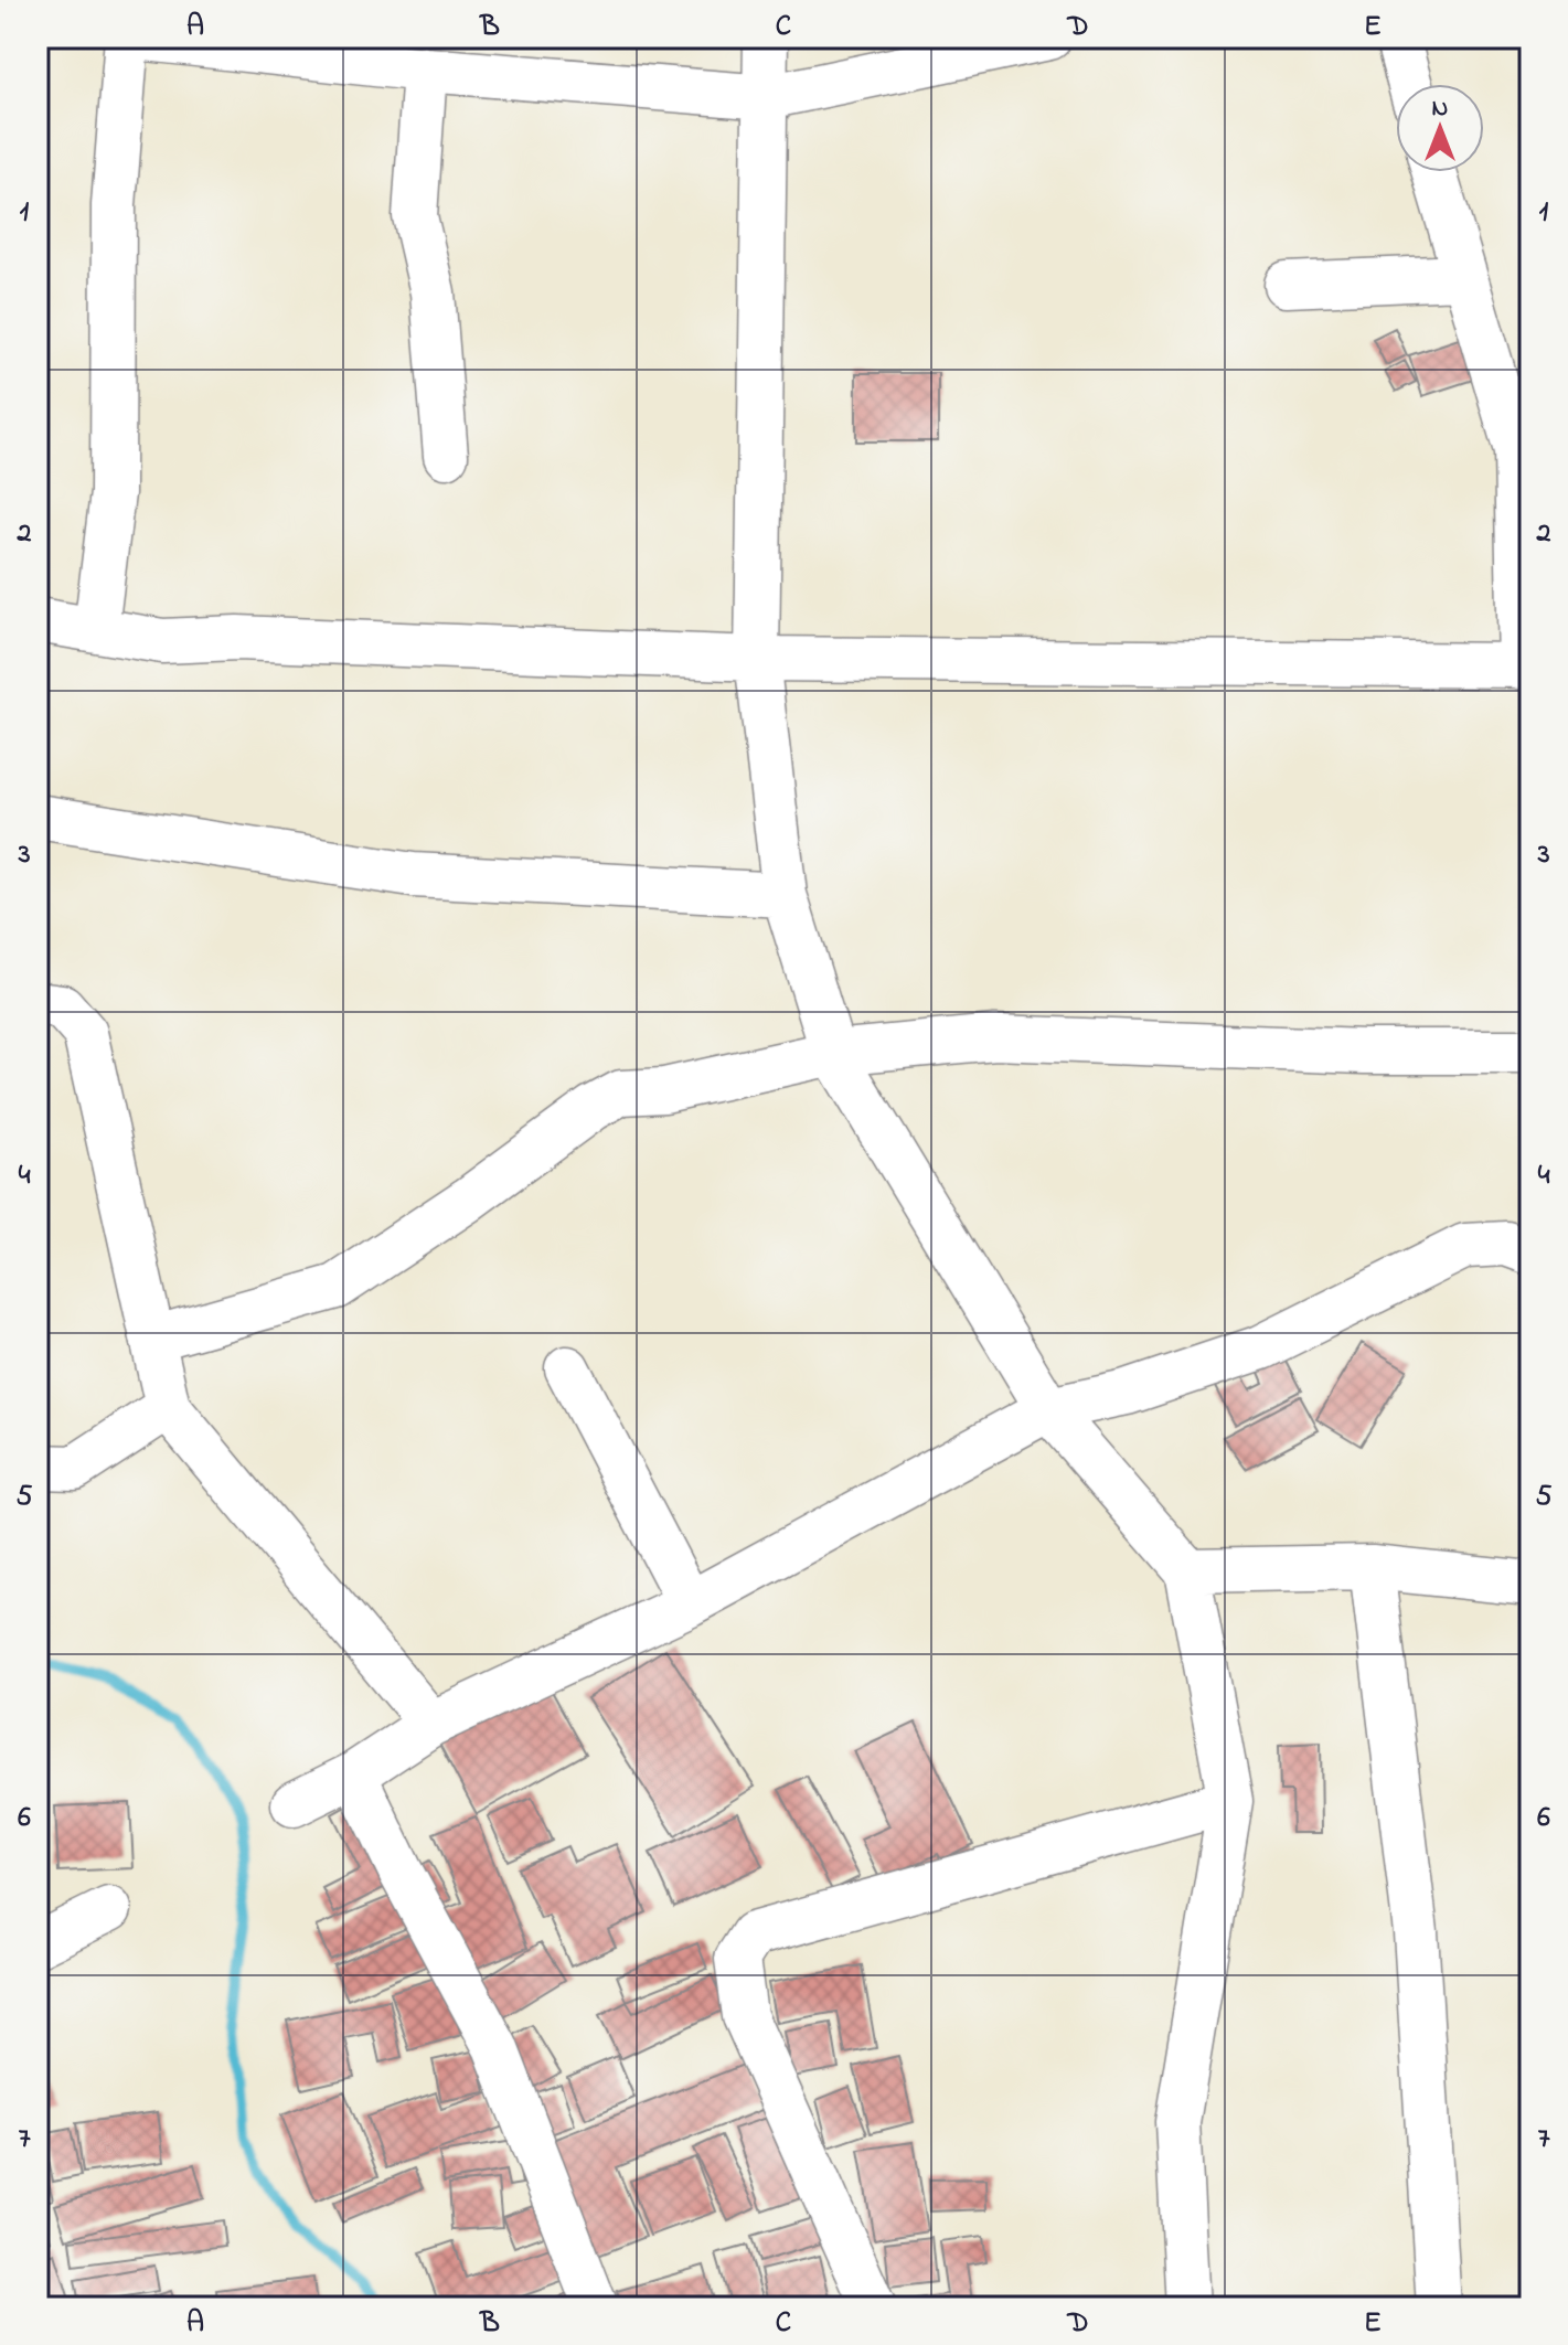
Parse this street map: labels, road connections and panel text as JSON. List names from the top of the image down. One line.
{"north":"top","grid":{"columns":["A","B","C","D","E"],"rows":["1","2","3","4","5","6","7"]}}
